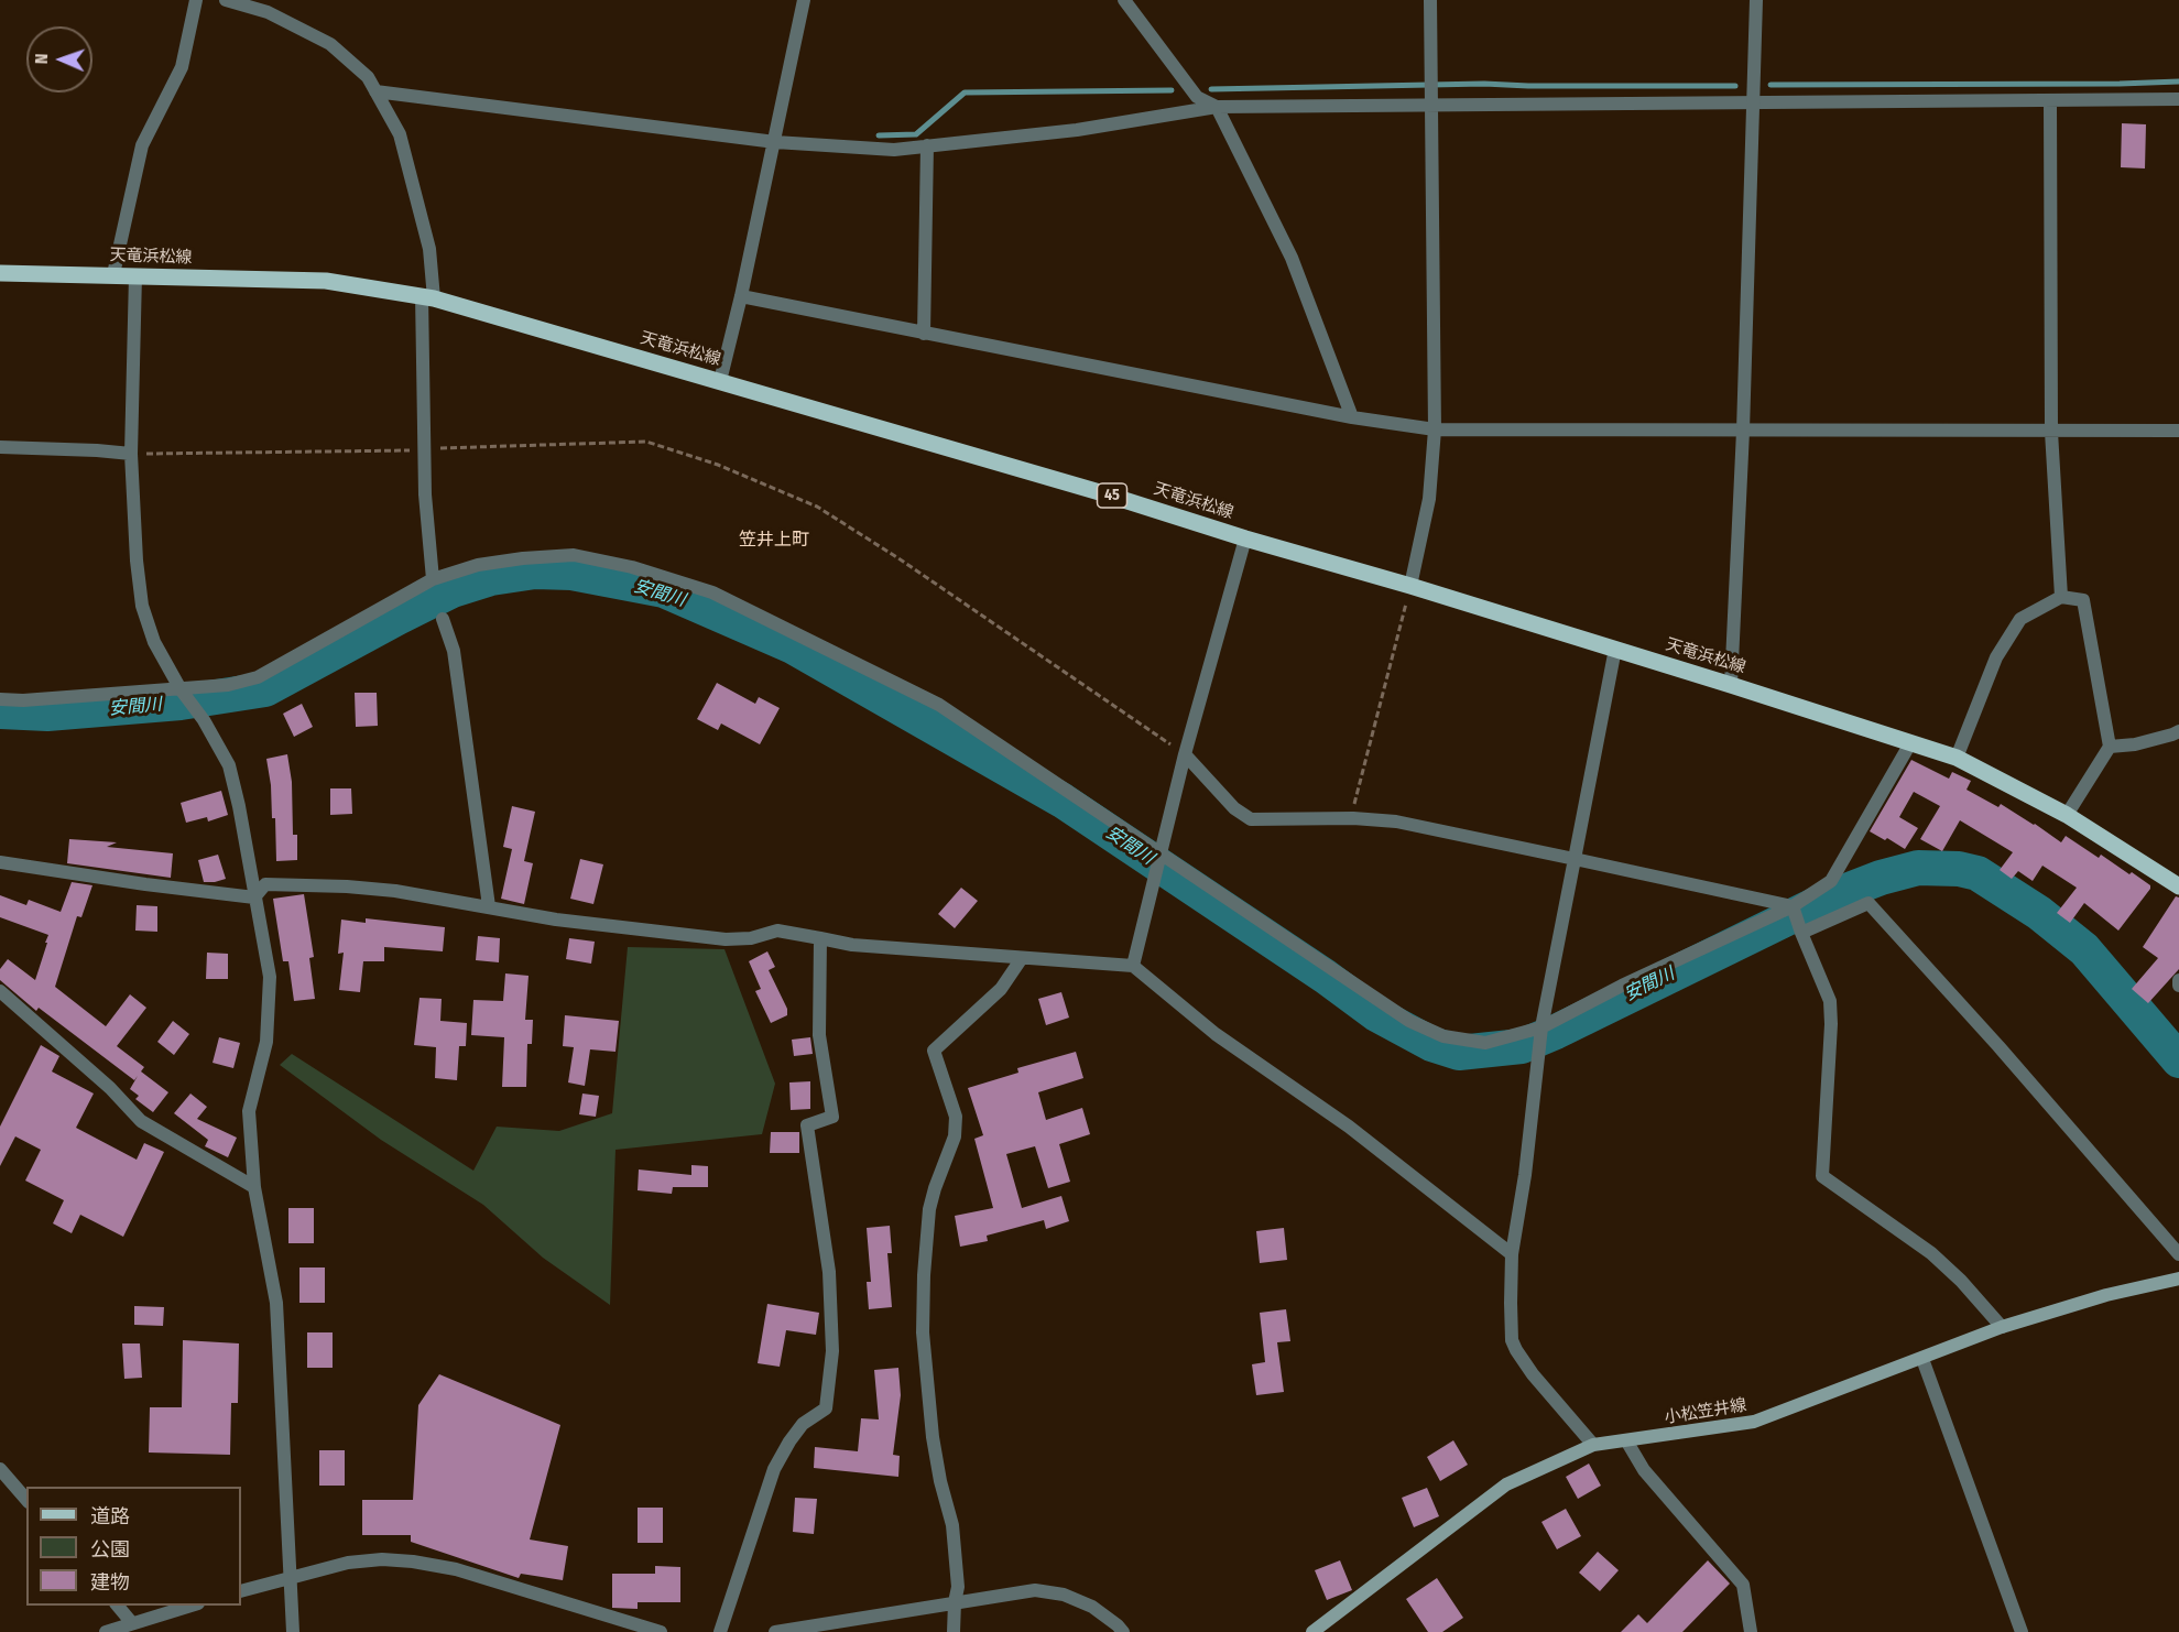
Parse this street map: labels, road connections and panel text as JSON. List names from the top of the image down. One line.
{"streets":{"main road":["天竜浜松線","45","小松笠井線"]},"districts":["笠井上町"],"water":["安間川"],"legend":["道路","公園","建物"],"north":"left"}
